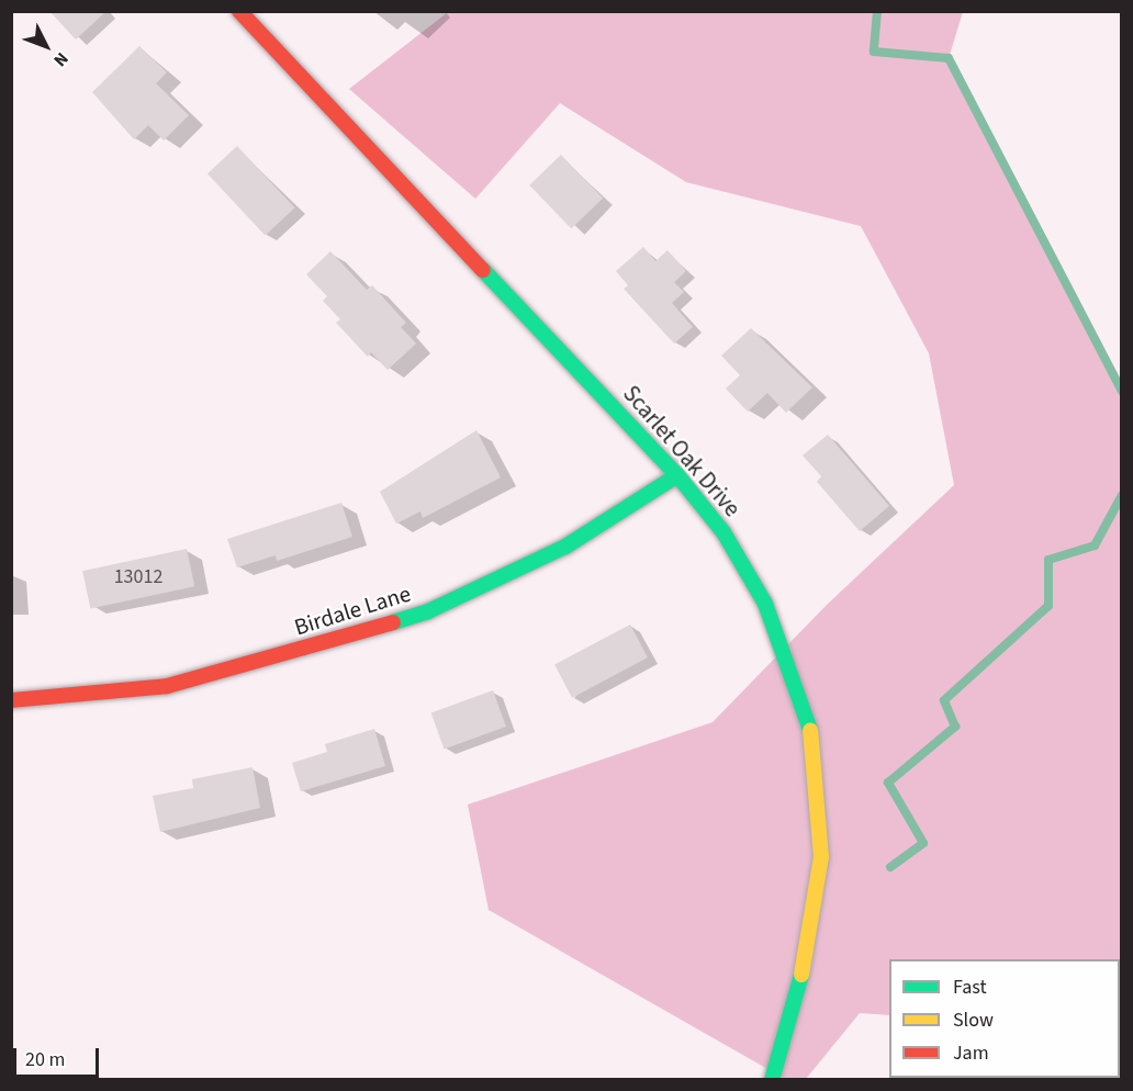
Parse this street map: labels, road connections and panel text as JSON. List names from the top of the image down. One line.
{"streets":{"street":["Scarlet Oak Drive","Birdale Lane"]},"crossings":[["Scarlet Oak Drive","Birdale Lane"]],"house_numbers":["13012"],"legend":["Fast","Slow","Jam"],"scale_bar":"20 m","north":"bottom right"}
